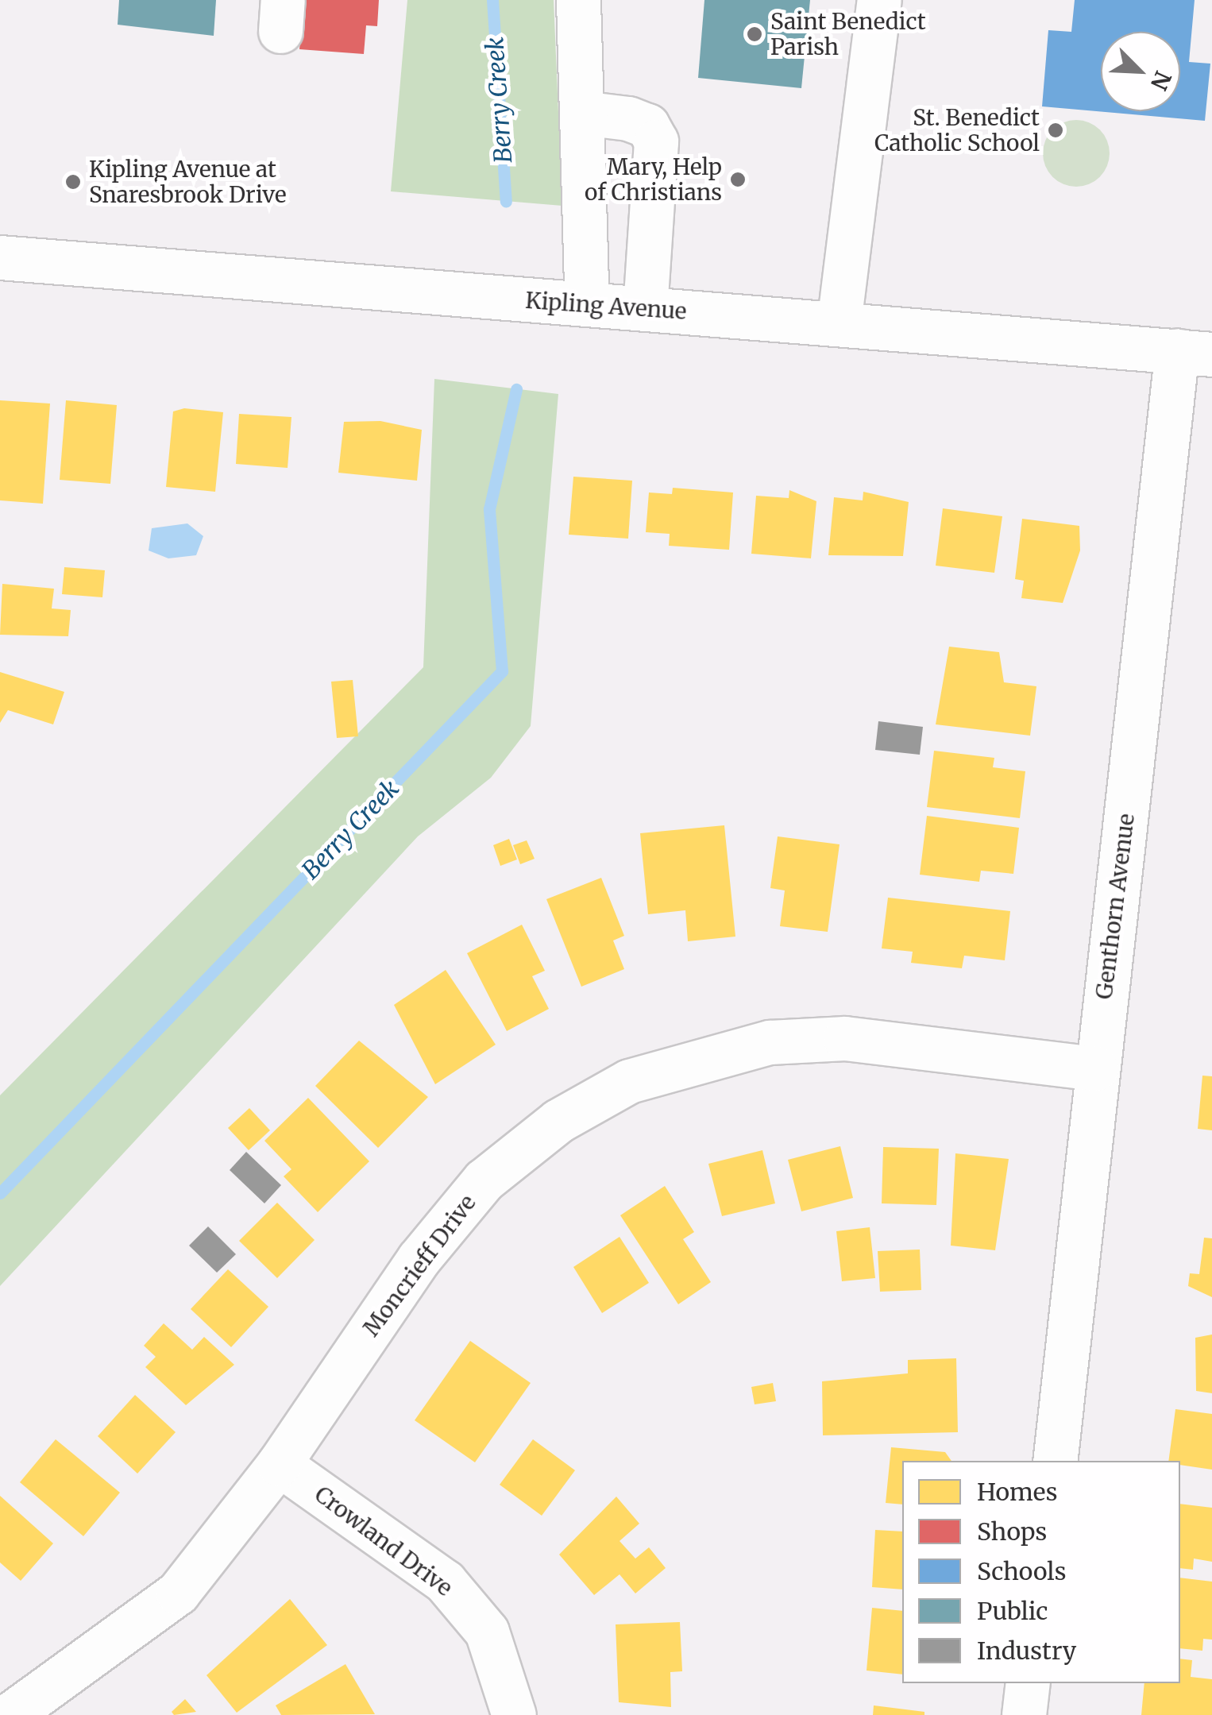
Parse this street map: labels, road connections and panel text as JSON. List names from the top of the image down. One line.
{"streets":{"street":["Kipling Avenue","Genthorn Avenue","Moncrieff Drive","Crowland Drive"]},"crossings":[["Kipling Avenue","Genthorn Avenue"],["Genthorn Avenue","Moncrieff Drive"],["Moncrieff Drive","Crowland Drive"]],"water":["Berry Creek"],"places":["Saint Benedict Parish","St. Benedict Catholic School","Mary, Help of Christians","Kipling Avenue at Snaresbrook Drive"],"legend":["Homes","Shops","Schools","Public","Industry"],"north":"bottom right"}
